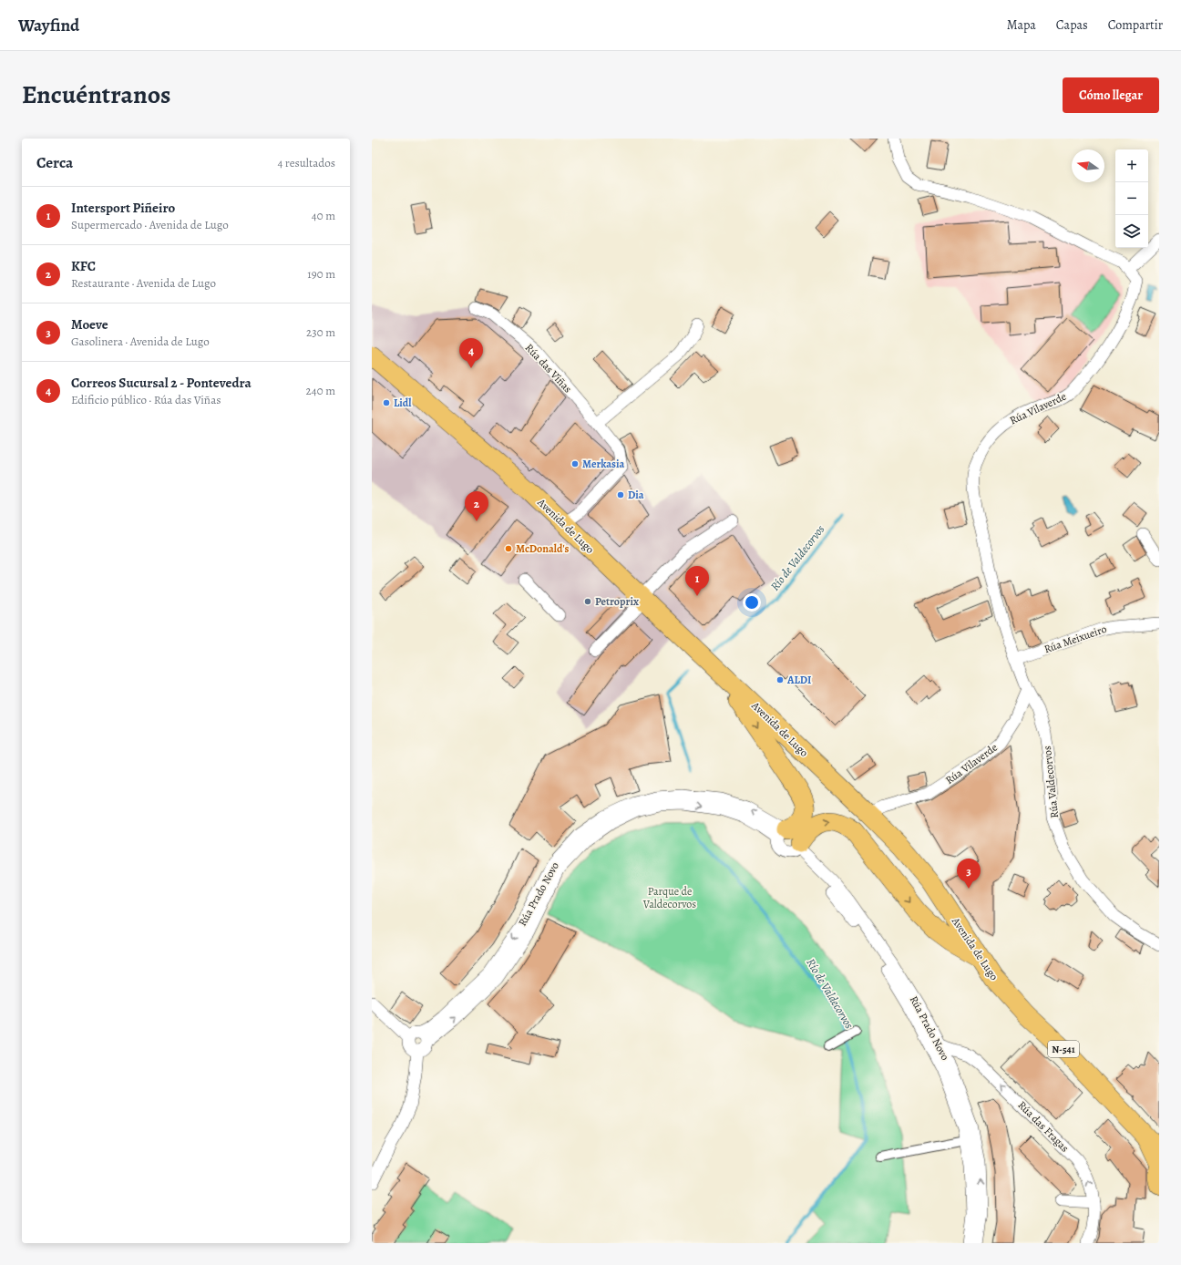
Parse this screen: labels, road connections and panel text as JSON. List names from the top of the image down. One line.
{"streets":{"highway":["Avenida de Lugo","N-541"],"street":["Rúa das Viñas","Rúa Vilaverde","Rúa Meixueiro","Rúa Valdecorvos","Rúa Prado Novo","Rúa das Fragas"]},"crossings":[["Rúa das Viñas","Avenida de Lugo"],["Rúa Vilaverde","Avenida de Lugo"],["Rúa Vilaverde","Rúa Meixueiro"],["Rúa Vilaverde","Rúa Valdecorvos"],["Rúa Prado Novo","Rúa das Fragas"]],"one_way":["Rúa das Fragas"],"water":["Río de Valdecorvos"],"parks":["Parque de Valdecorvos"],"places":["Lidl","Merkasia","Dia","McDonald's","Petroprix","ALDI"],"north":"left","page":{"header":"Wayfind","nav":["Mapa","Capas","Compartir"],"title":"Encuéntranos","buttons":"Cómo llegar","heading":["Cerca","4 resultados"],"map_buttons":["+","−"],"list":[{"mark":"1","name":"Intersport Piñeiro","note":"Supermercado · Avenida de Lugo","value":"40 m"},{"mark":"2","name":"KFC","note":"Restaurante · Avenida de Lugo","value":"190 m"},{"mark":"3","name":"Moeve","note":"Gasolinera · Avenida de Lugo","value":"230 m"},{"mark":"4","name":"Correos Sucursal 2 - Pontevedra","note":"Edificio público · Rúa das Viñas","value":"240 m"}],"pins":["4","2","1","3"]}}
